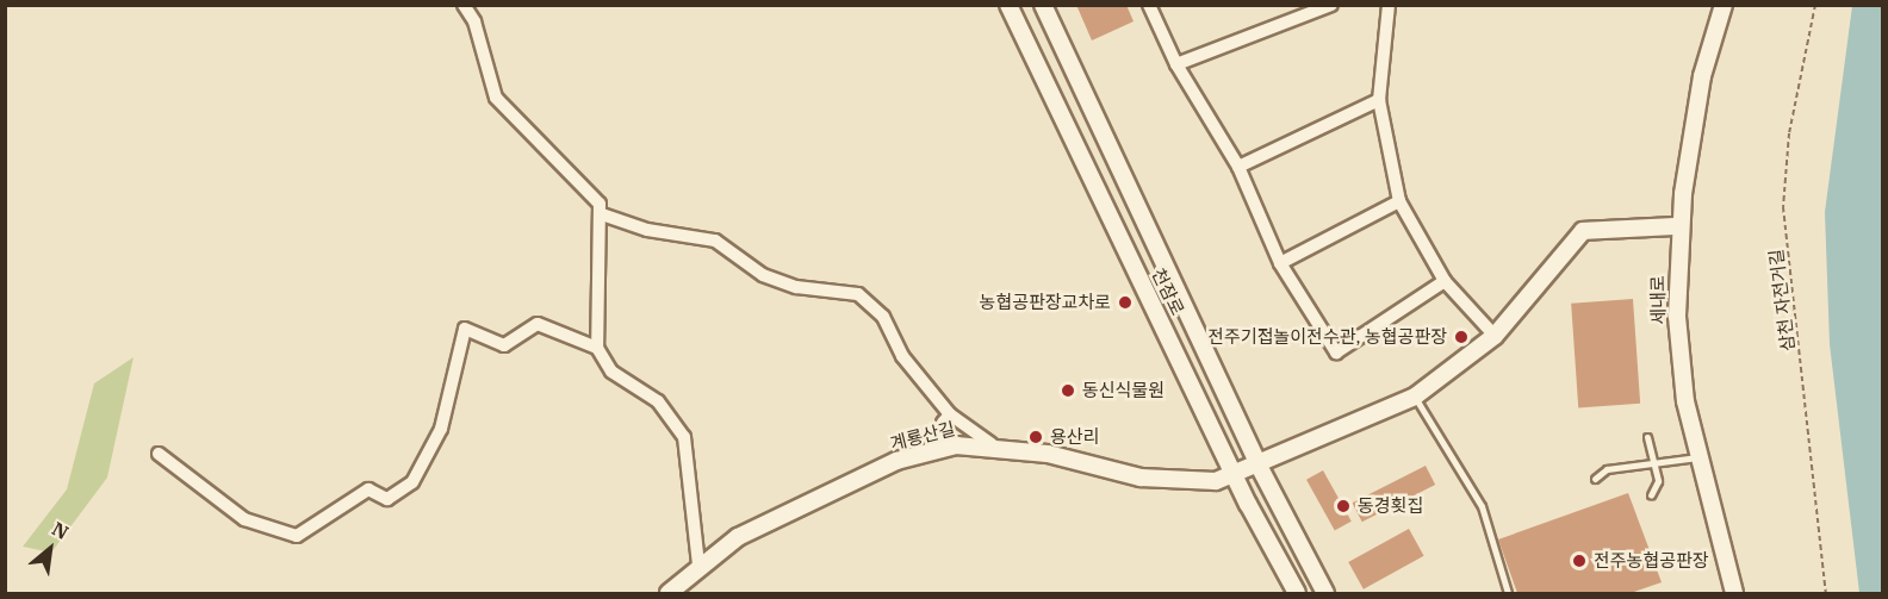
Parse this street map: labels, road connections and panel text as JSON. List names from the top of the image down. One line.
{"streets":{"street":["천잠로","세내로","계룡산길"],"path":["삼천 자전거길"]},"crossings":[["천잠로","계룡산길"]],"places":["농협공판장교차로","전주기접놀이전수관, 농협공판장","동신식물원","용산리","동경횟집","전주농협공판장"],"north":"top right"}
